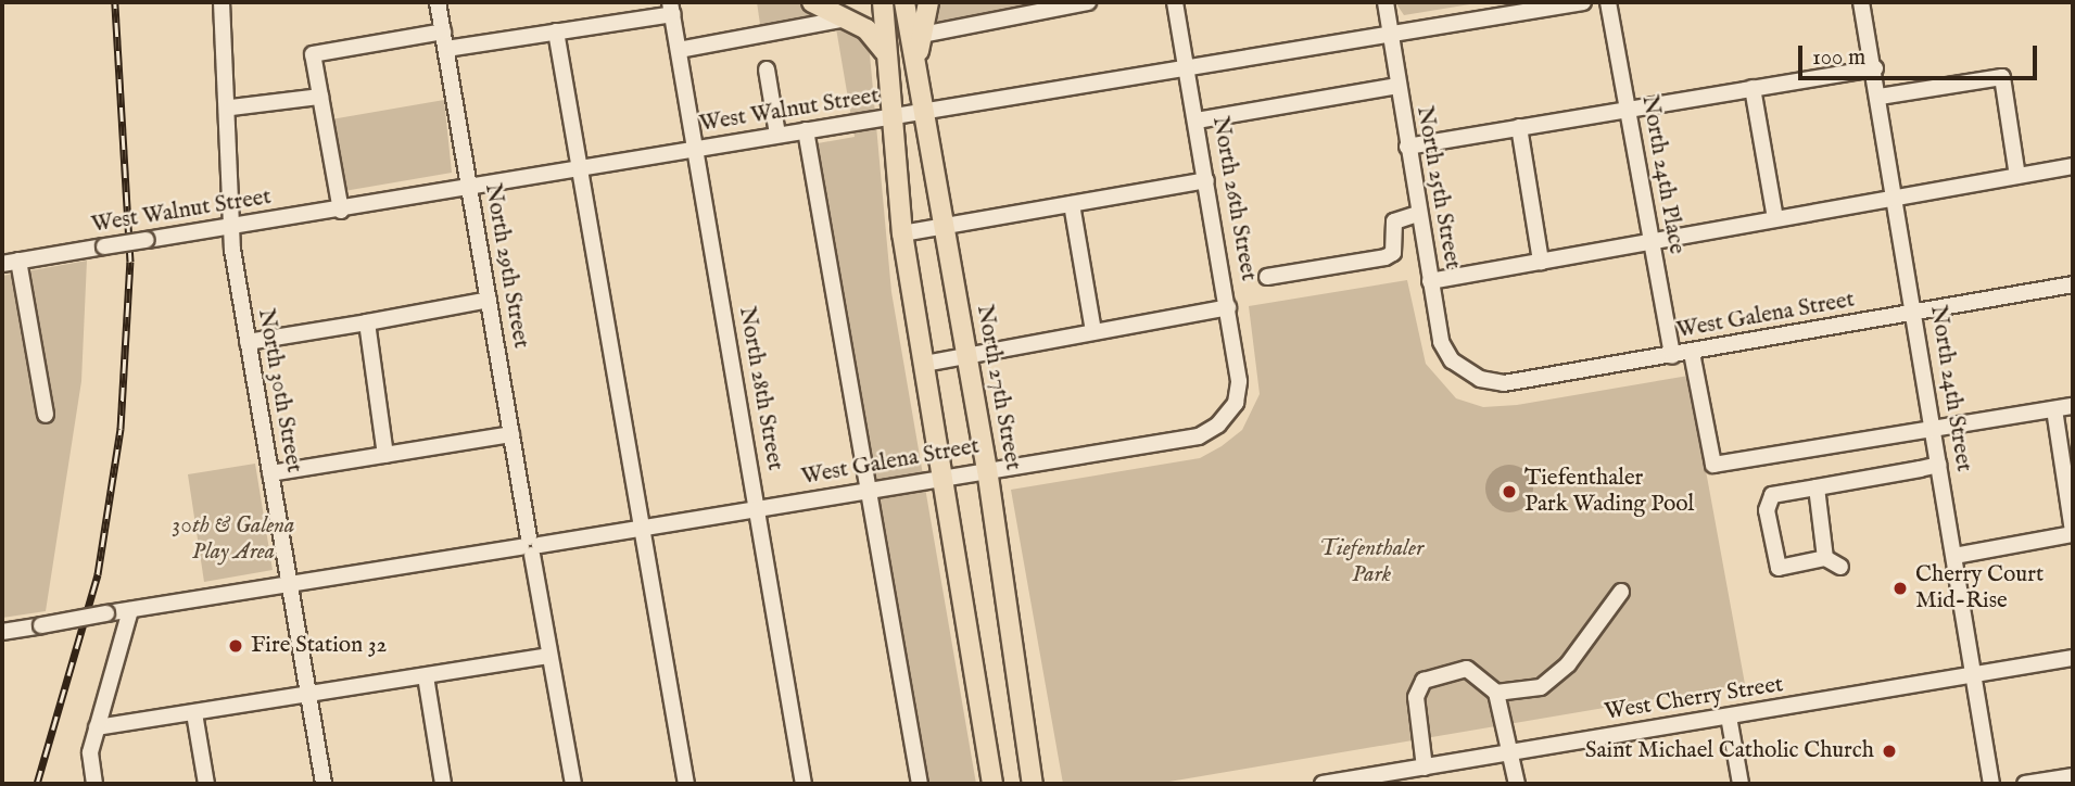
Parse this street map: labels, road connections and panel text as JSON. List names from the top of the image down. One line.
{"streets":{"main road":["North 27th Street"],"street":["West Walnut Street","North 24th Place","North 25th Street","North 26th Street","North 29th Street","West Galena Street","North 28th Street","North 24th Street","North 30th Street","West Cherry Street"]},"crossings":[["West Walnut Street","North 25th Street"],["West Walnut Street","North 26th Street"],["West Walnut Street","North 29th Street"],["West Walnut Street","North 27th Street"],["West Walnut Street","North 28th Street"],["West Walnut Street","North 30th Street"],["North 24th Place","West Galena Street"],["North 25th Street","West Galena Street"],["North 26th Street","West Galena Street"],["North 29th Street","West Galena Street"],["West Galena Street","North 27th Street"],["West Galena Street","North 28th Street"],["West Galena Street","North 24th Street"],["West Galena Street","North 30th Street"],["North 24th Street","West Cherry Street"]],"parks":["30th & Galena Play Area","Tiefenthaler Park"],"places":["Tiefenthaler Park Wading Pool","Cherry Court Mid-Rise","Fire Station 32","Saint Michael Catholic Church"],"scale_bar":"100 m"}
